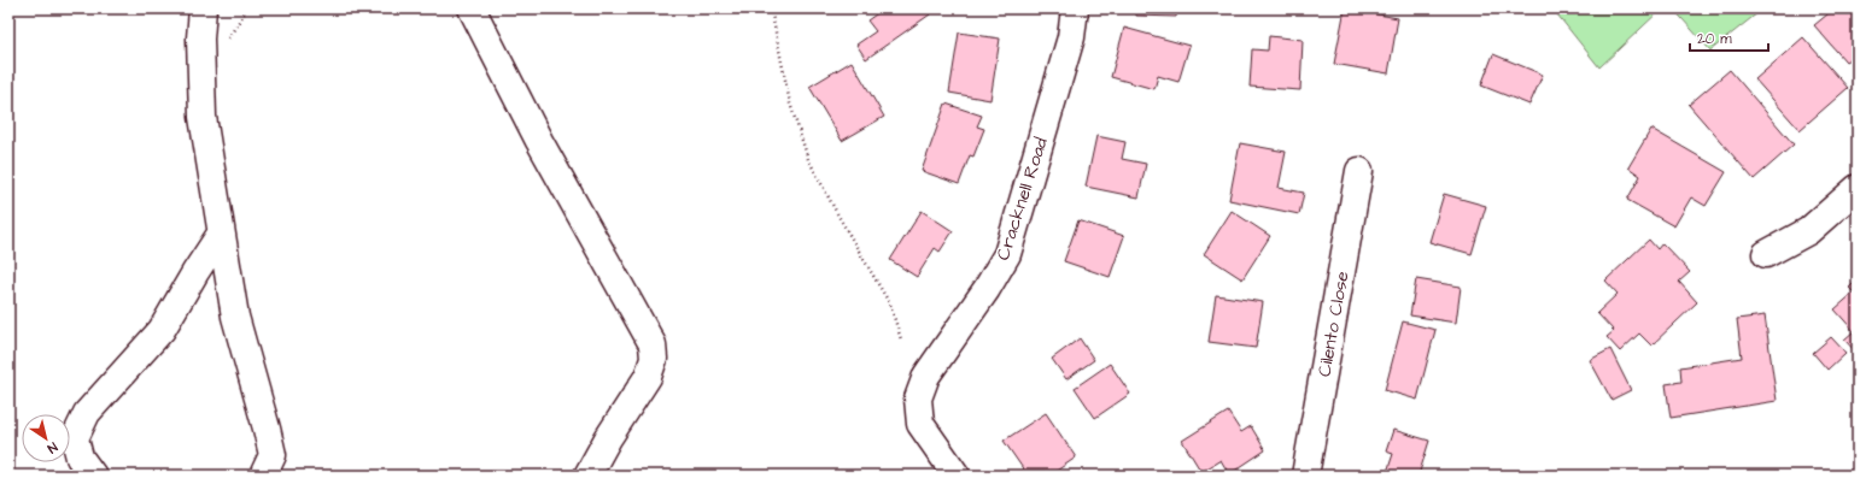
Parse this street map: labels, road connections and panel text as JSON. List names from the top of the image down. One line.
{"streets":{"street":["Cracknell Road","Cilento Close"]},"scale_bar":"20 m","north":"bottom right"}
